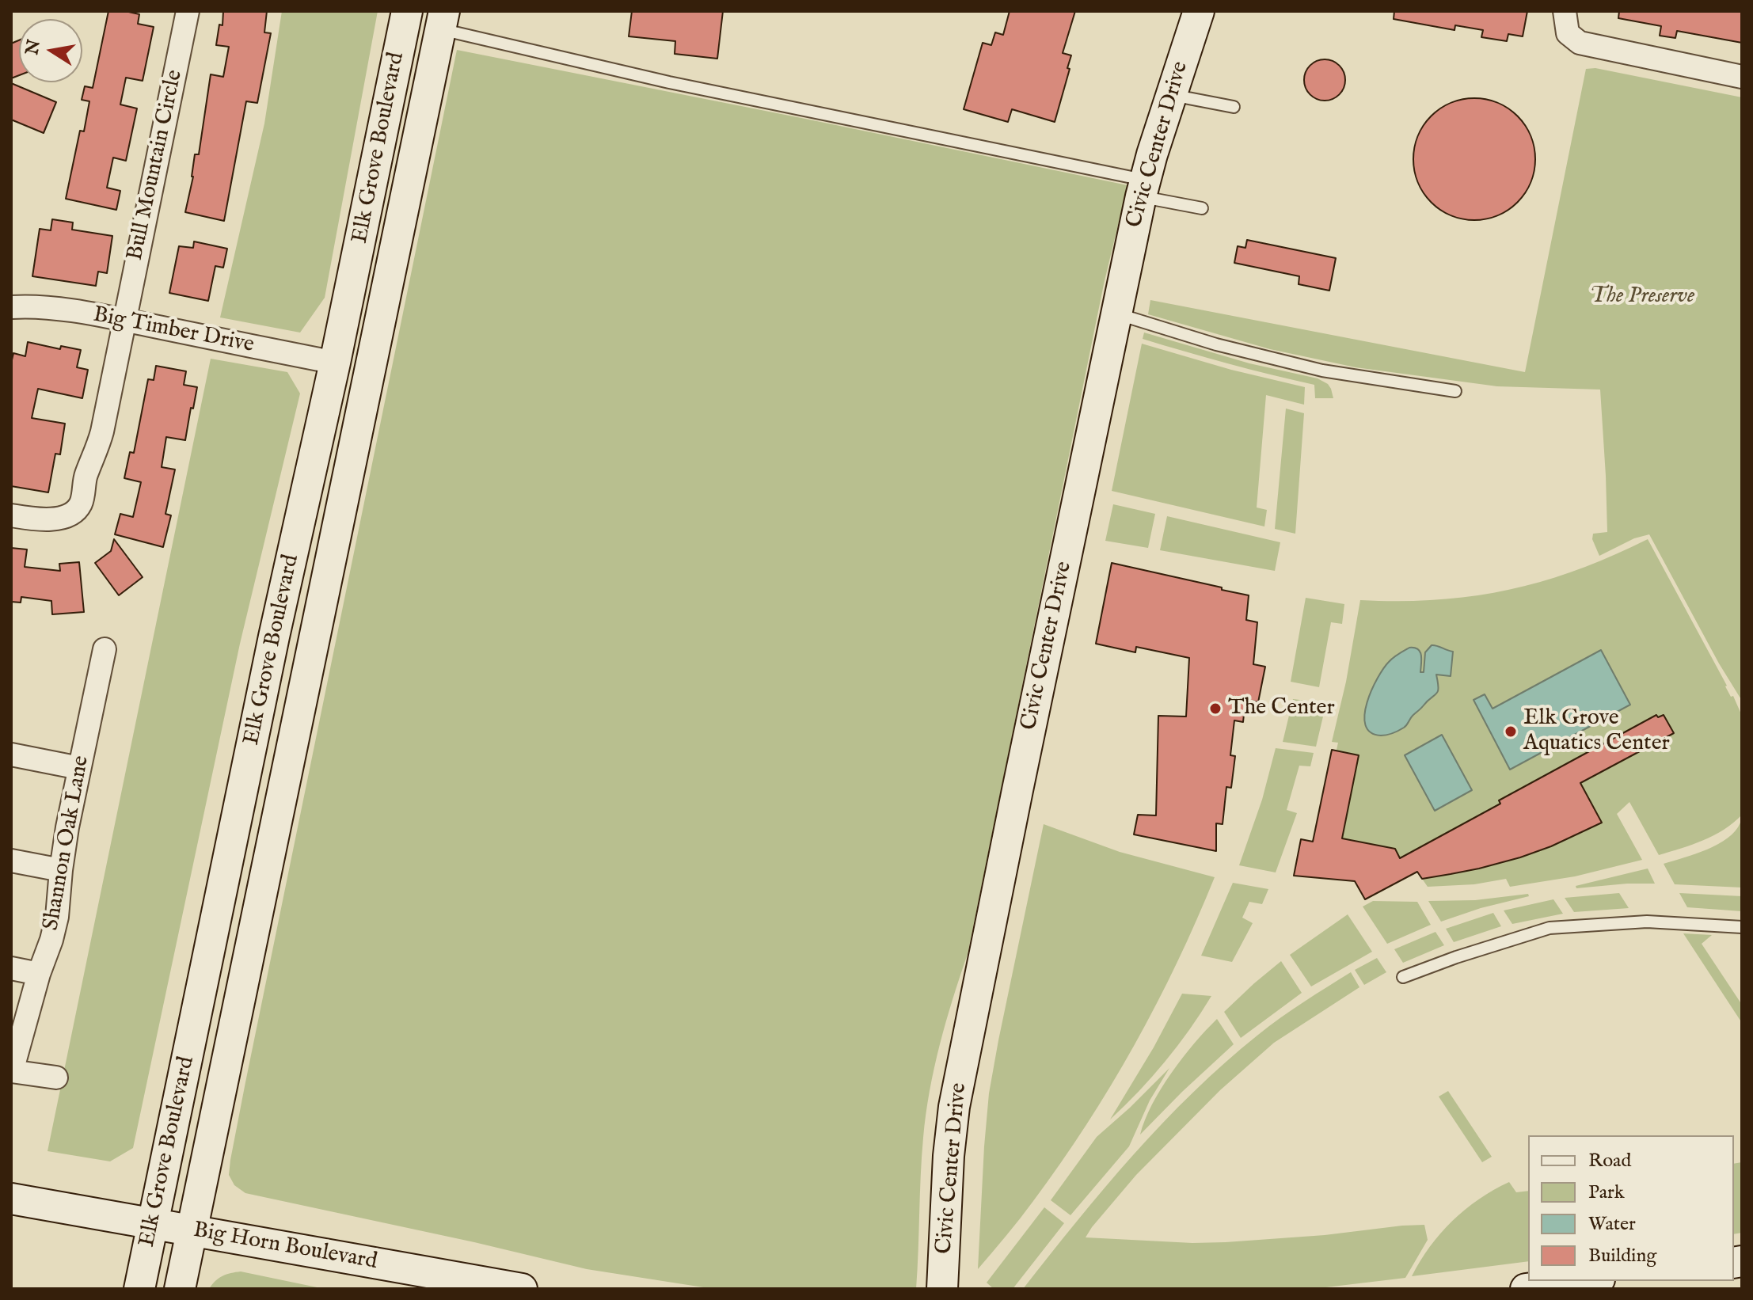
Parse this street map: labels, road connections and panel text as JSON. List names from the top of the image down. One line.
{"streets":{"main road":["Civic Center Drive","Elk Grove Boulevard","Big Horn Boulevard"],"street":["Bull Mountain Circle","Big Timber Drive","Shannon Oak Lane"]},"crossings":[["Elk Grove Boulevard","Big Timber Drive"],["Elk Grove Boulevard","Big Horn Boulevard"],["Bull Mountain Circle","Big Timber Drive"]],"parks":["The Preserve"],"places":["The Center","Elk Grove Aquatics Center"],"legend":["Road","Park","Water","Building"],"north":"left"}
